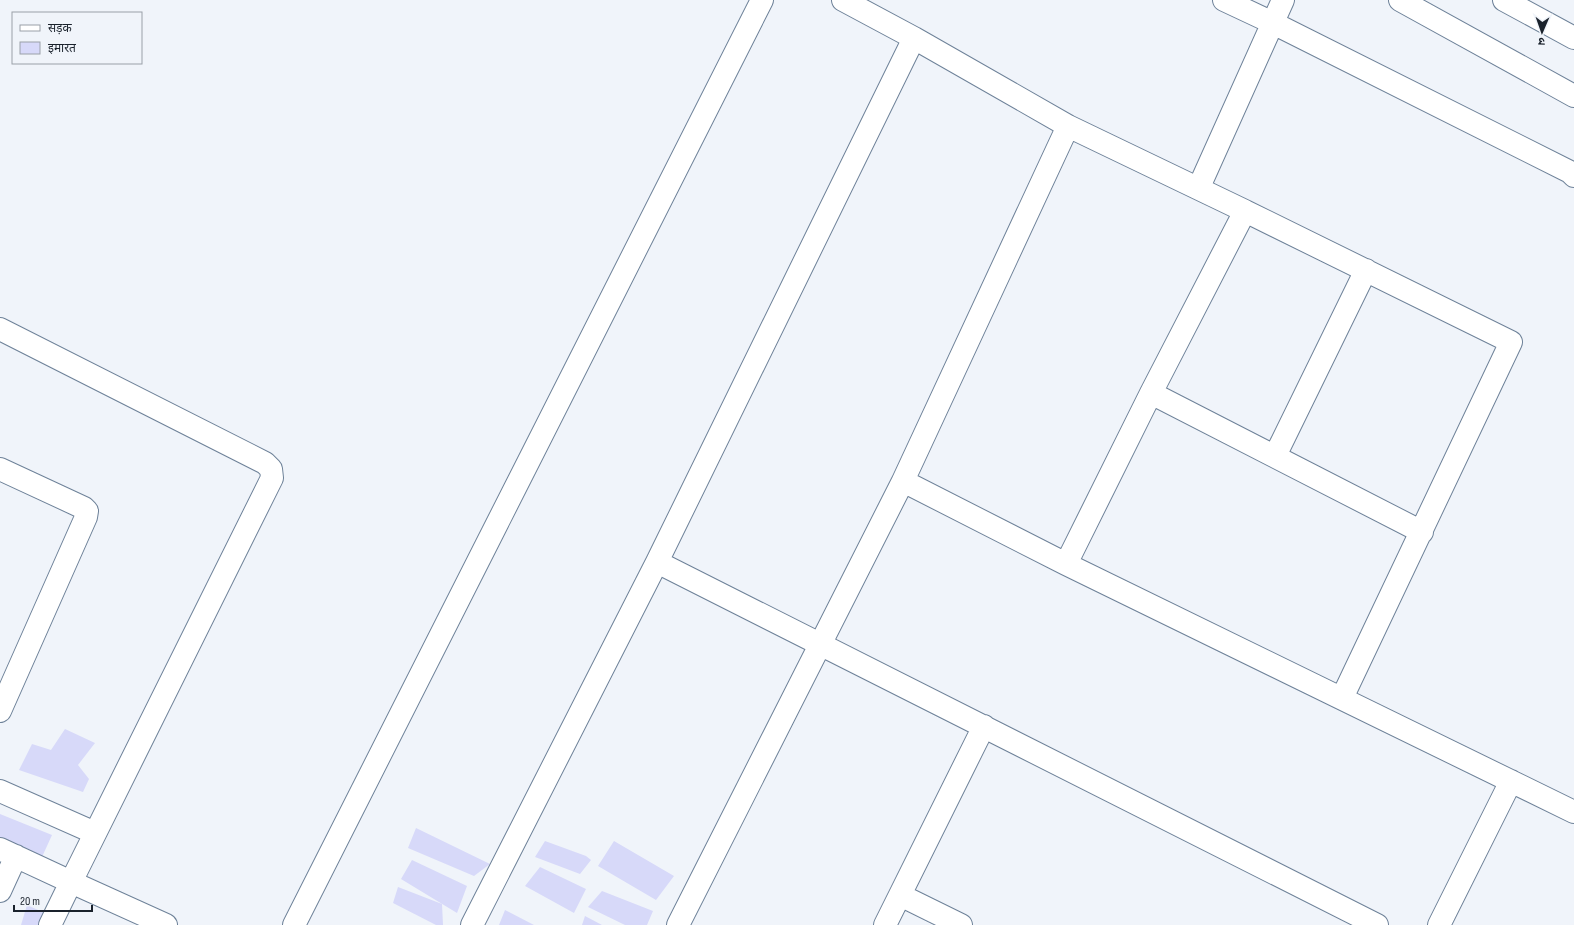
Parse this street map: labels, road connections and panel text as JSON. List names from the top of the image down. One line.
{"legend":["सड़क","इमारत"],"scale_bar":"20 m","north":"bottom"}
